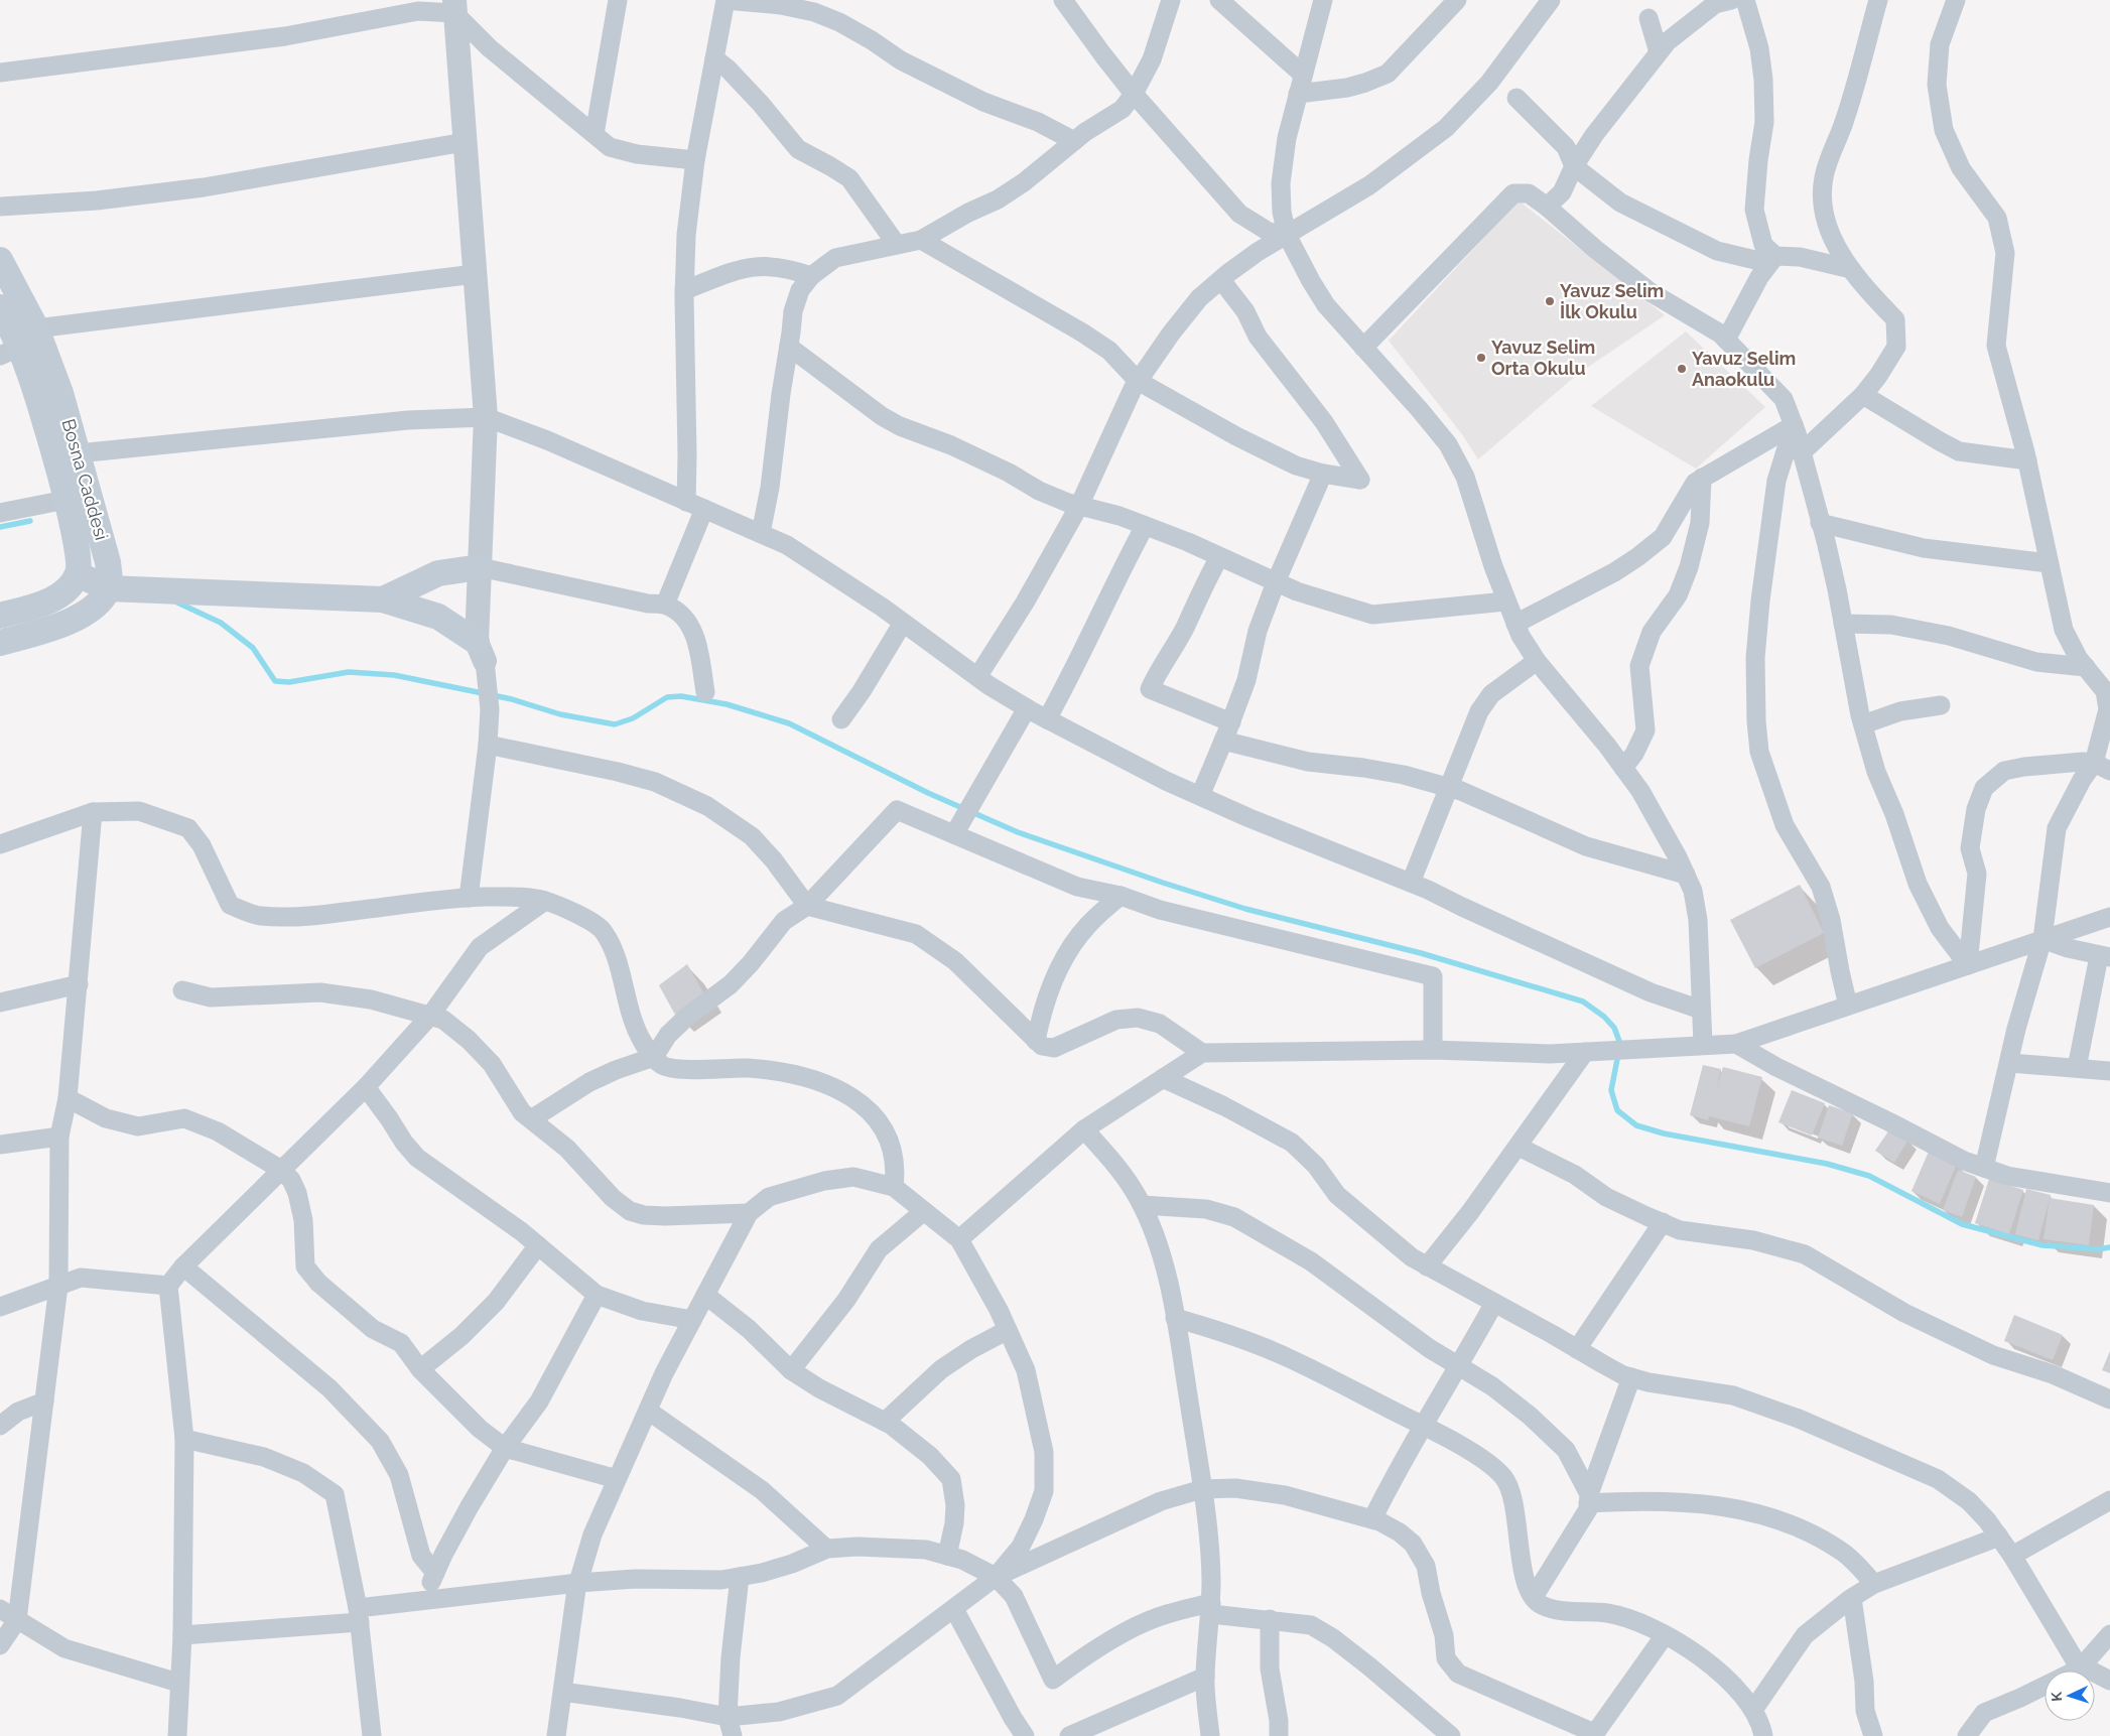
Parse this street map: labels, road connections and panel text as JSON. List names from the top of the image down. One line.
{"streets":{"main road":["Bosna Caddesi"]},"places":["Yavuz Selim İlk Okulu","Yavuz Selim Orta Okulu","Yavuz Selim Anaokulu"],"north":"left"}
